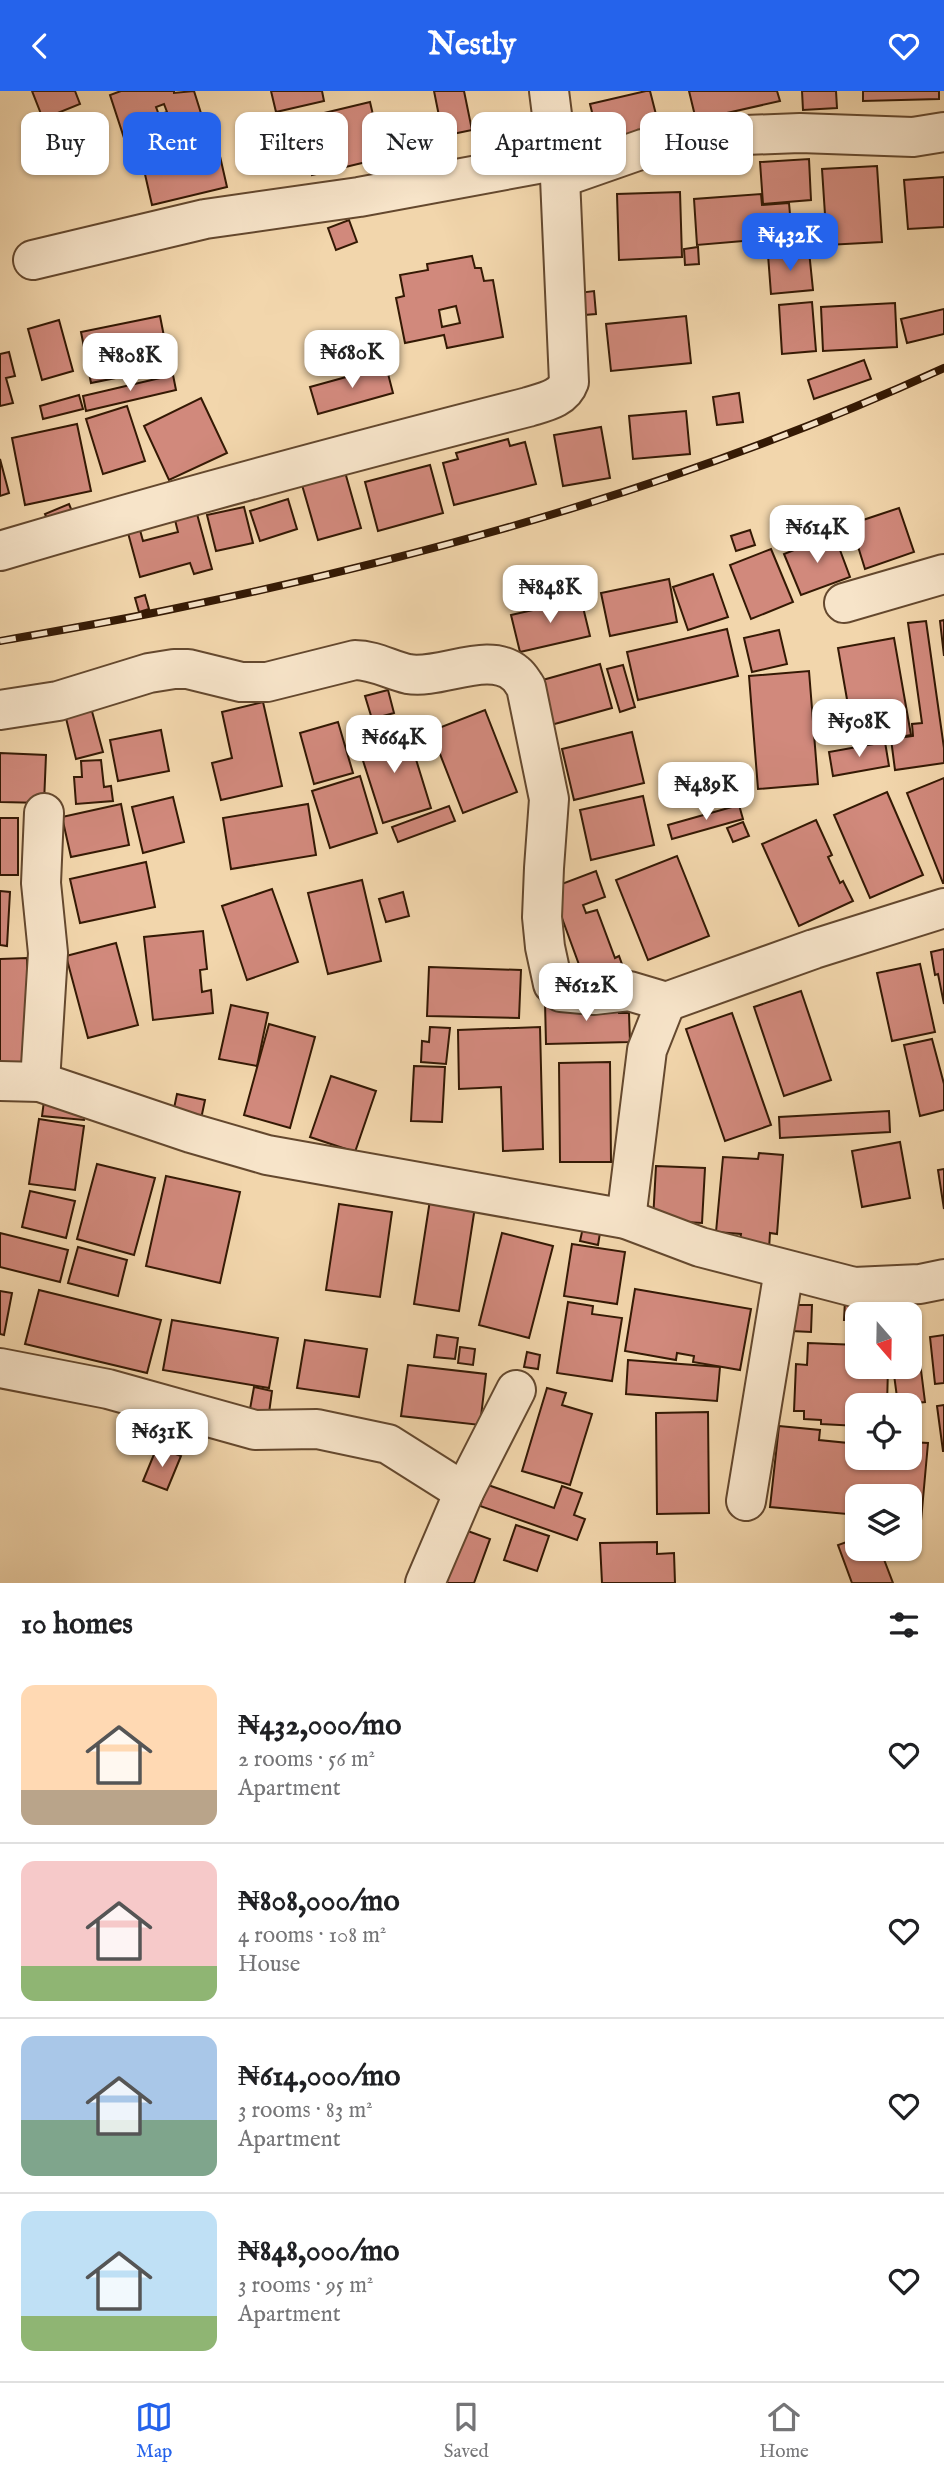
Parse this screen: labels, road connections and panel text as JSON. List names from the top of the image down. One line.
{"north":"bottom","page":{"header":"Nestly","chip":["Buy","Rent","Filters","New","Apartment","House"],"price":["₦432K","₦680K","₦808K","₦614K","₦848K","₦508K","₦664K","₦489K","₦612K","₦631K"],"heading":"10 homes","list":[{"name":"₦432,000/mo","note":"2 rooms · 56 m² · Apartment"},{"name":"₦808,000/mo","note":"4 rooms · 108 m² · House"},{"name":"₦614,000/mo","note":"3 rooms · 83 m² · Apartment"},{"name":"₦848,000/mo","note":"3 rooms · 95 m² · Apartment"}],"tabs":["Map","Saved","Home"]}}
